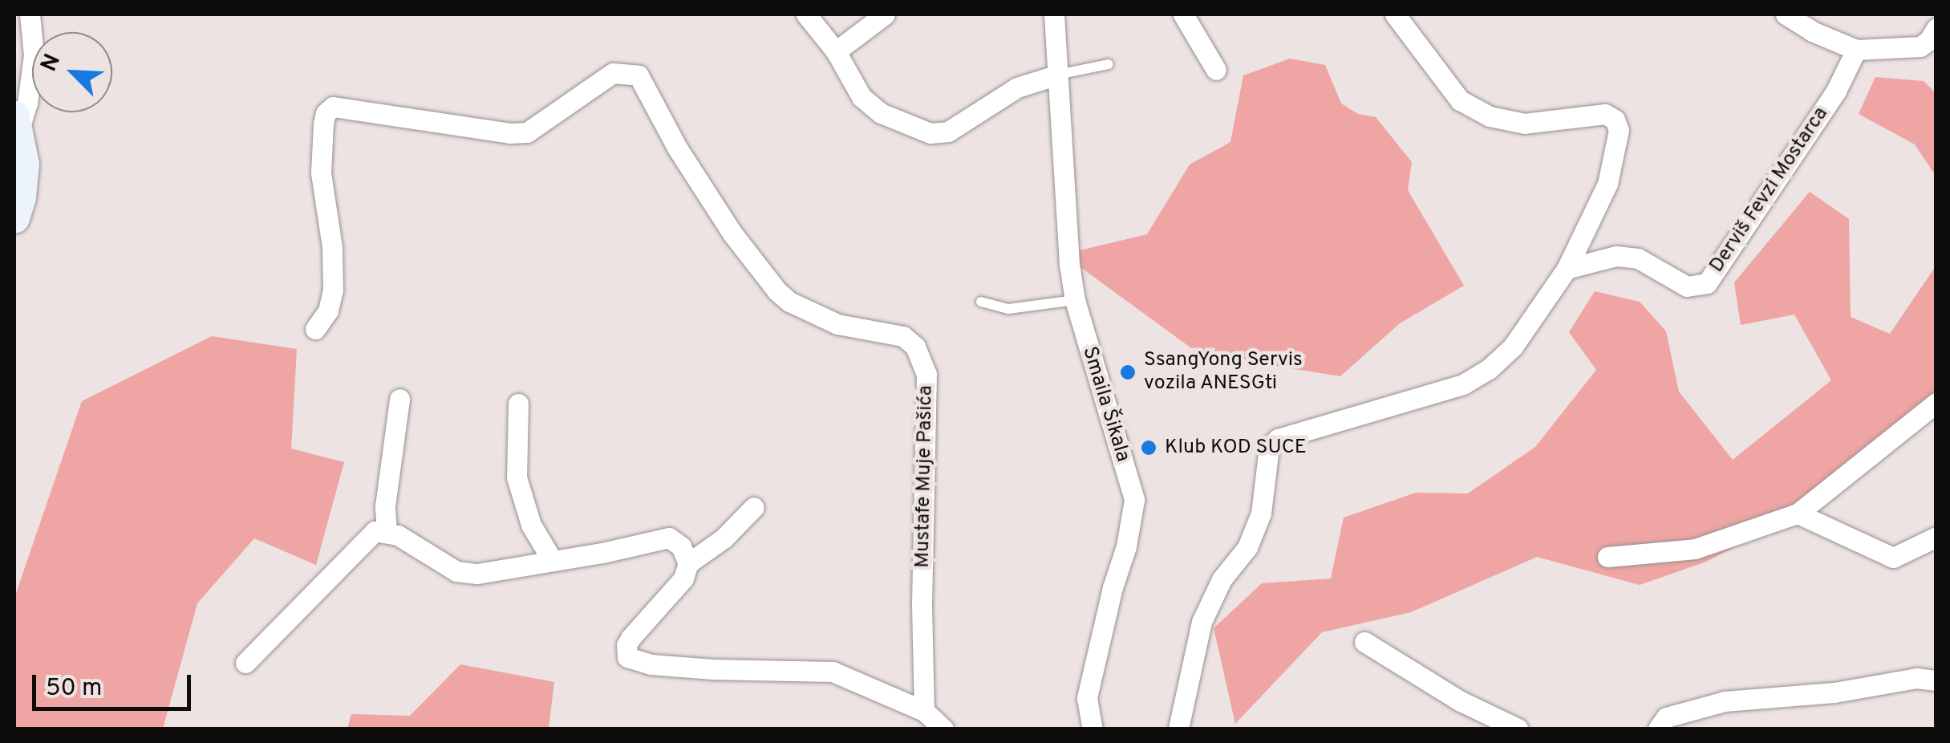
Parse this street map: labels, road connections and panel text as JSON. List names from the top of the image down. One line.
{"streets":{"street":["Derviš Fevzi Mostarca","Smaila Šikala","Mustafe Muje Pašića"]},"places":["SsangYong Servis vozila ANESGti","Klub KOD SUCE"],"scale_bar":"50 m","north":"top left"}
